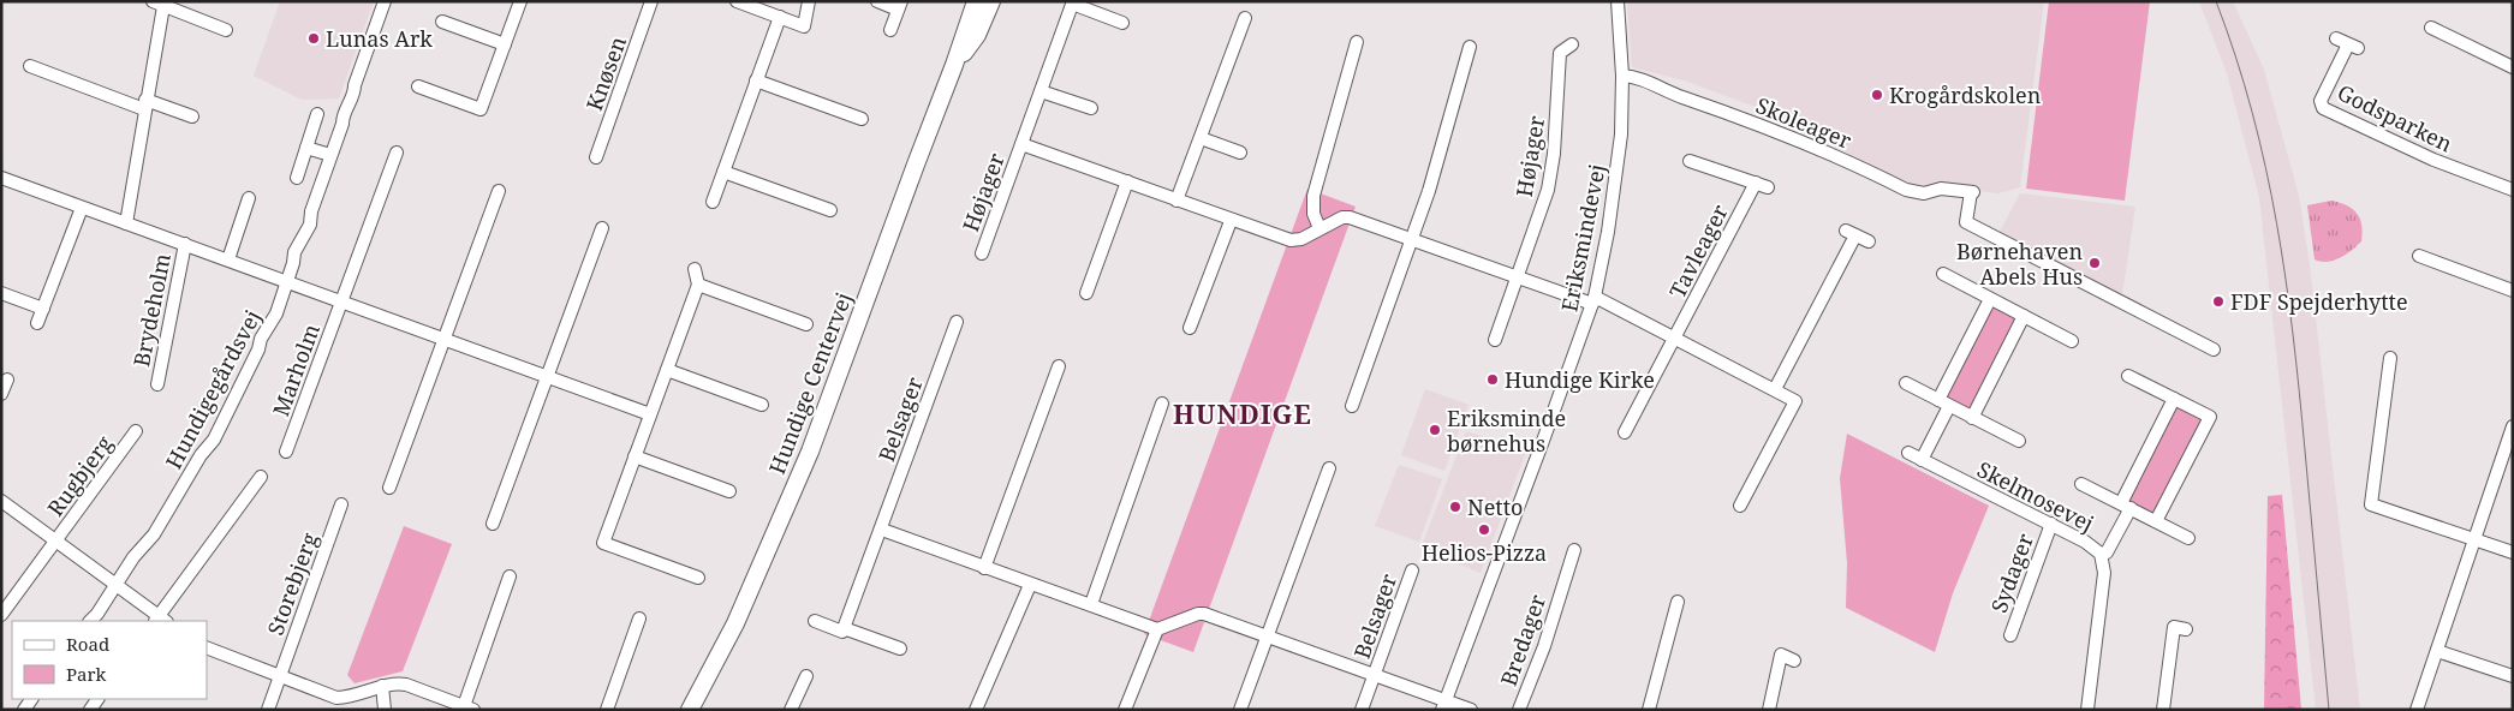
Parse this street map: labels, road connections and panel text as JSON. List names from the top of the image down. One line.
{"streets":{"street":["Knøsen","Godsparken","Skoleager","Højager","Eriksmindevej","Tavleager","Brydeholm","Marholm","Hundige Centervej","Hundigegårdsvej","Belsager","Rugbjerg","Skelmosevej","Sydager","Storebjerg","Bredager"]},"crossings":[["Skoleager","Eriksmindevej"],["Højager","Eriksmindevej"],["Eriksmindevej","Belsager"],["Brydeholm","Hundigegårdsvej"],["Hundigegårdsvej","Rugbjerg"],["Skelmosevej","Sydager"]],"districts":["HUNDIGE"],"places":["Lunas Ark","Krogårdskolen","Børnehaven Abels Hus","FDF Spejderhytte","Hundige Kirke","Eriksminde børnehus","Netto","Helios-Pizza"],"legend":["Road","Park"]}
